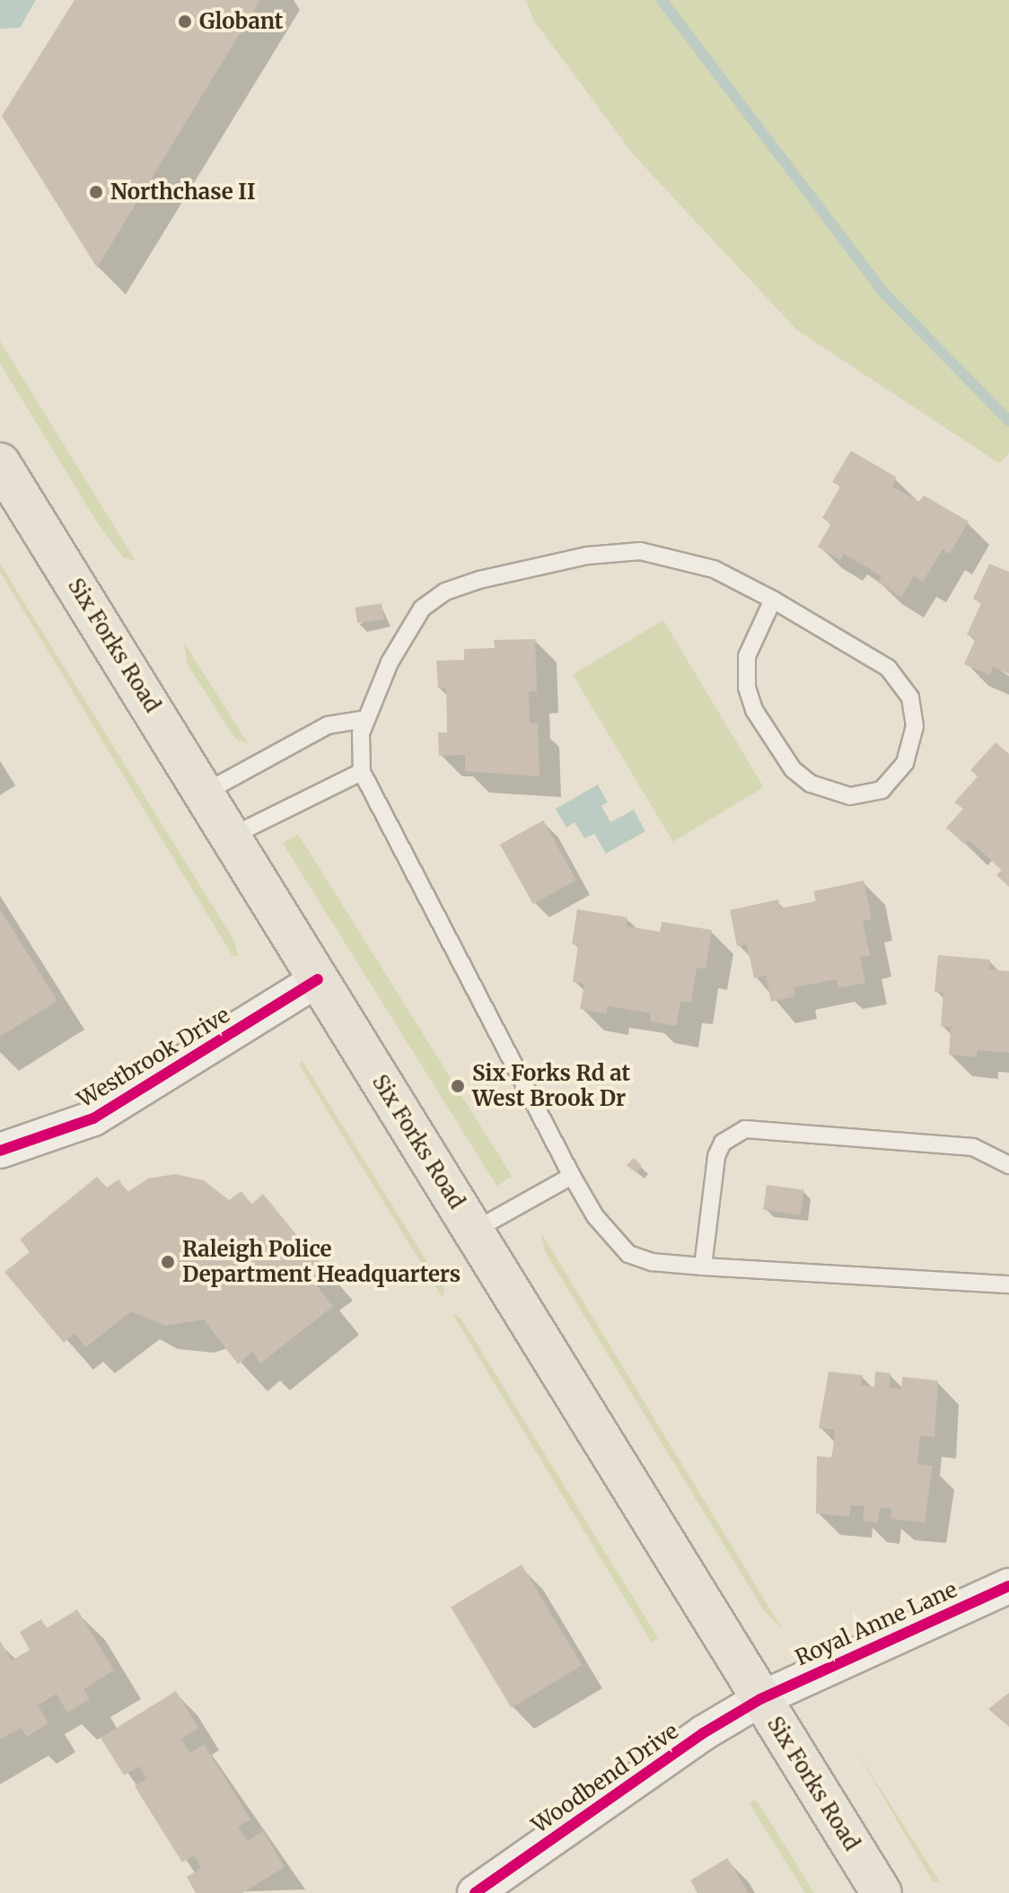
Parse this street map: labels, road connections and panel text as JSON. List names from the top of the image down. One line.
{"streets":{"main road":["Six Forks Road"],"street":["Westbrook Drive","Royal Anne Lane","Woodbend Drive"]},"crossings":[["Six Forks Road","Westbrook Drive"],["Six Forks Road","Royal Anne Lane"],["Six Forks Road","Woodbend Drive"],["Royal Anne Lane","Woodbend Drive"]],"places":["Globant","Northchase II","Six Forks Rd at West Brook Dr","Raleigh Police Department Headquarters"]}
